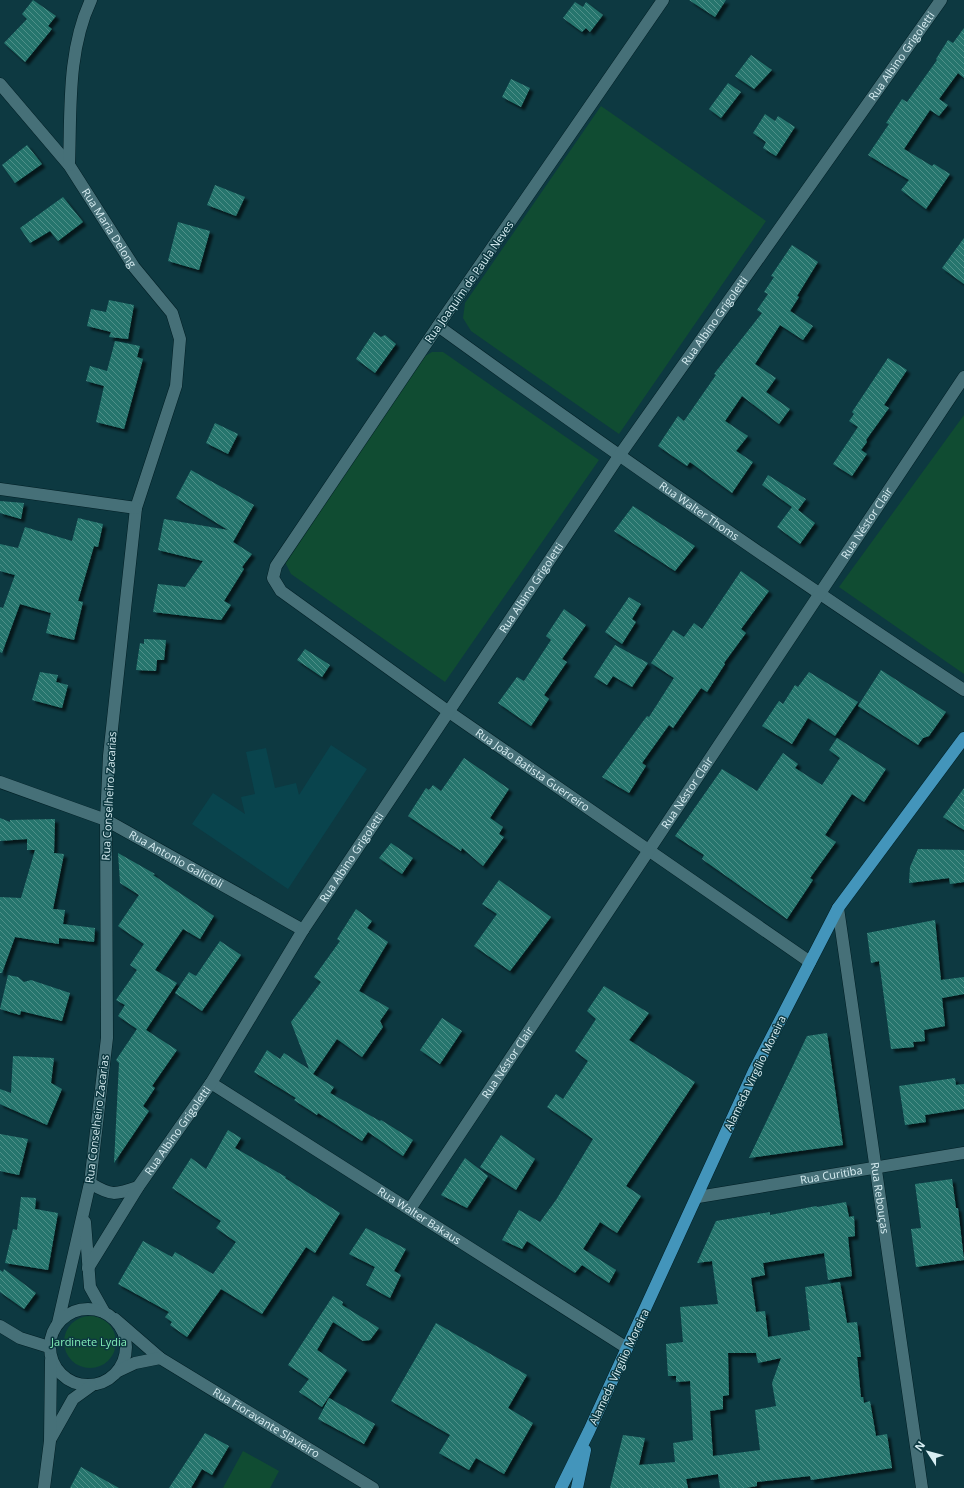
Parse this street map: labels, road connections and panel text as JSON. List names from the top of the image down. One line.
{"streets":{"main road":["Alameda Virgílio Moreira"],"street":["Rua Albino Grigoletti","Rua Maria Delong","Rua Joaquim de Paula Neves","Rua Walter Thoms","Rua Néstor Clair","Rua João Batista Guerreiro","Rua Conselheiro Zacarias","Rua Antonio Galicioli","Rua Curitiba","Rua Rebouças","Rua Walter Bakaus","Rua Fioravante Slavieiro"]},"crossings":[["Rua Albino Grigoletti","Rua Walter Thoms"],["Rua Albino Grigoletti","Rua João Batista Guerreiro"],["Rua Albino Grigoletti","Rua Conselheiro Zacarias"],["Rua Albino Grigoletti","Rua Antonio Galicioli"],["Rua Albino Grigoletti","Rua Walter Bakaus"],["Rua Maria Delong","Rua Conselheiro Zacarias"],["Rua Joaquim de Paula Neves","Rua Walter Thoms"],["Rua Joaquim de Paula Neves","Rua João Batista Guerreiro"],["Rua Walter Thoms","Rua Néstor Clair"],["Rua Néstor Clair","Rua João Batista Guerreiro"],["Rua Néstor Clair","Rua Walter Bakaus"],["Rua João Batista Guerreiro","Alameda Virgílio Moreira"],["Rua Conselheiro Zacarias","Rua Antonio Galicioli"],["Rua Conselheiro Zacarias","Rua Fioravante Slavieiro"],["Alameda Virgílio Moreira","Rua Curitiba"],["Alameda Virgílio Moreira","Rua Rebouças"],["Alameda Virgílio Moreira","Rua Walter Bakaus"],["Rua Curitiba","Rua Rebouças"]],"parks":["Jardinete Lydia"],"north":"top left"}
